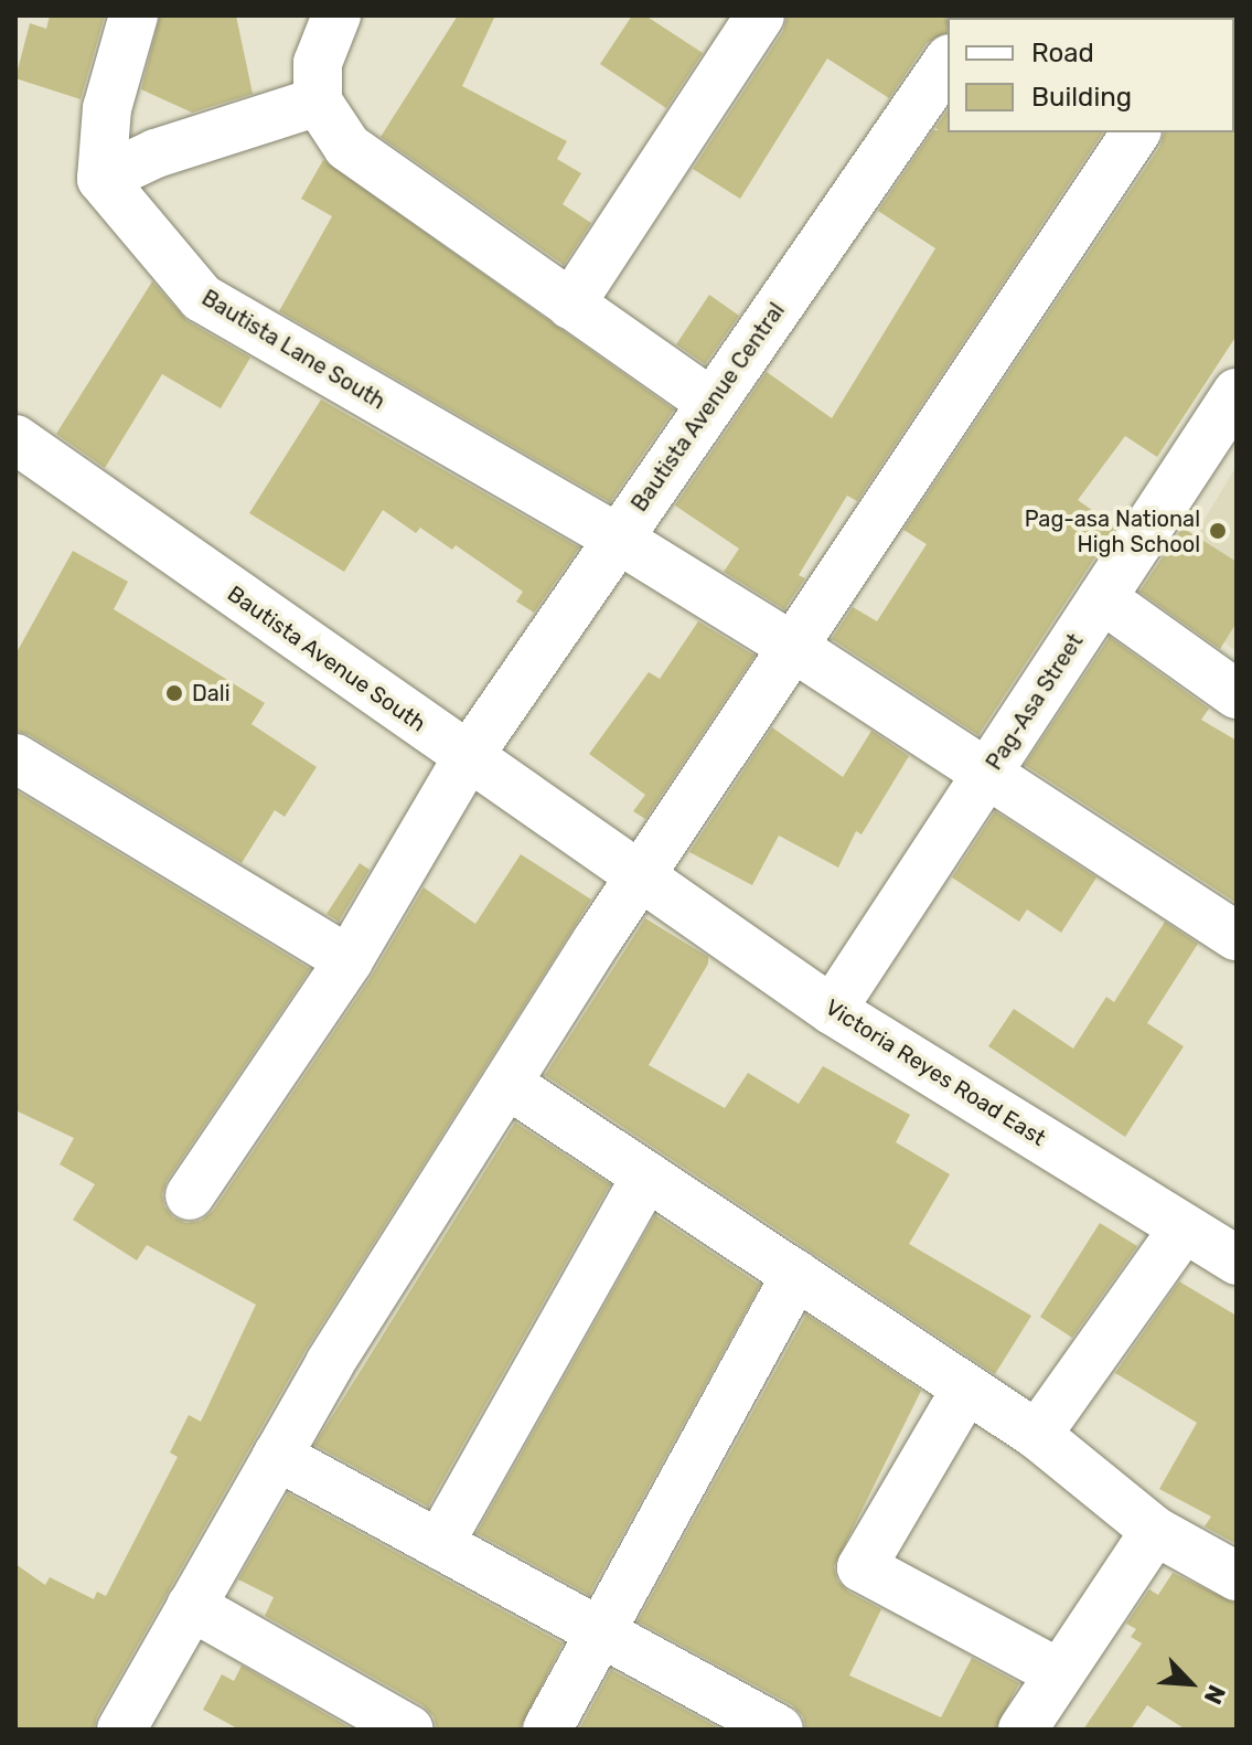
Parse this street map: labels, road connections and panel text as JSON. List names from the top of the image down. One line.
{"streets":{"street":["Bautista Lane South","Bautista Avenue Central","Bautista Avenue South","Pag-Asa Street","Victoria Reyes Road East"]},"crossings":[["Bautista Lane South","Bautista Avenue Central"],["Bautista Lane South","Pag-Asa Street"],["Bautista Avenue Central","Bautista Avenue South"],["Bautista Avenue South","Victoria Reyes Road East"],["Pag-Asa Street","Victoria Reyes Road East"]],"places":["Pag-asa National High School","Dali"],"legend":["Road","Building"],"north":"bottom right"}
